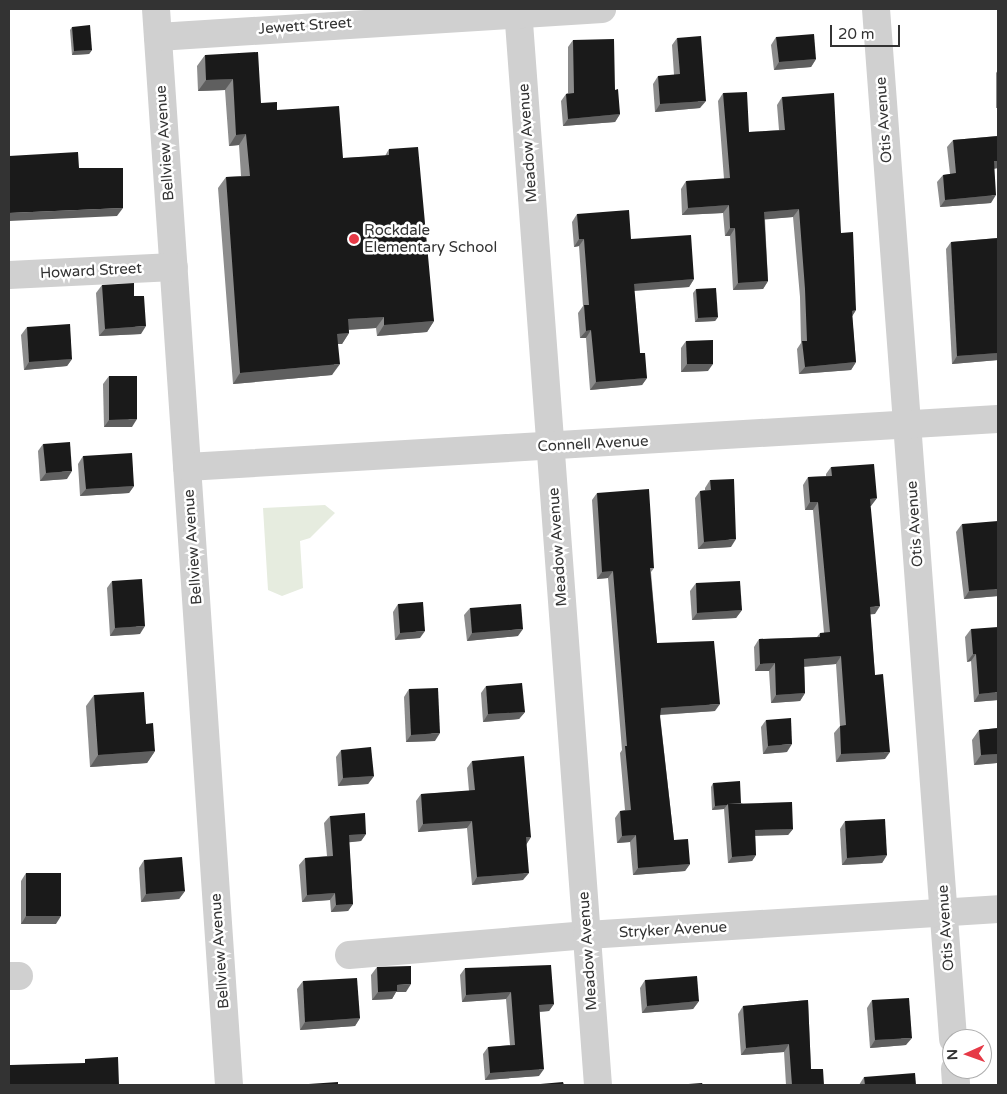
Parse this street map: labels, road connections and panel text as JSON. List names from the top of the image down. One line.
{"streets":{"street":["Jewett Street","Otis Avenue","Bellview Avenue","Meadow Avenue","Howard Street","Connell Avenue","Stryker Avenue"]},"crossings":[["Jewett Street","Bellview Avenue"],["Jewett Street","Meadow Avenue"],["Otis Avenue","Connell Avenue"],["Otis Avenue","Stryker Avenue"],["Bellview Avenue","Howard Street"],["Bellview Avenue","Connell Avenue"],["Meadow Avenue","Connell Avenue"],["Meadow Avenue","Stryker Avenue"]],"places":["Rockdale Elementary School"],"scale_bar":"20 m","north":"left"}
